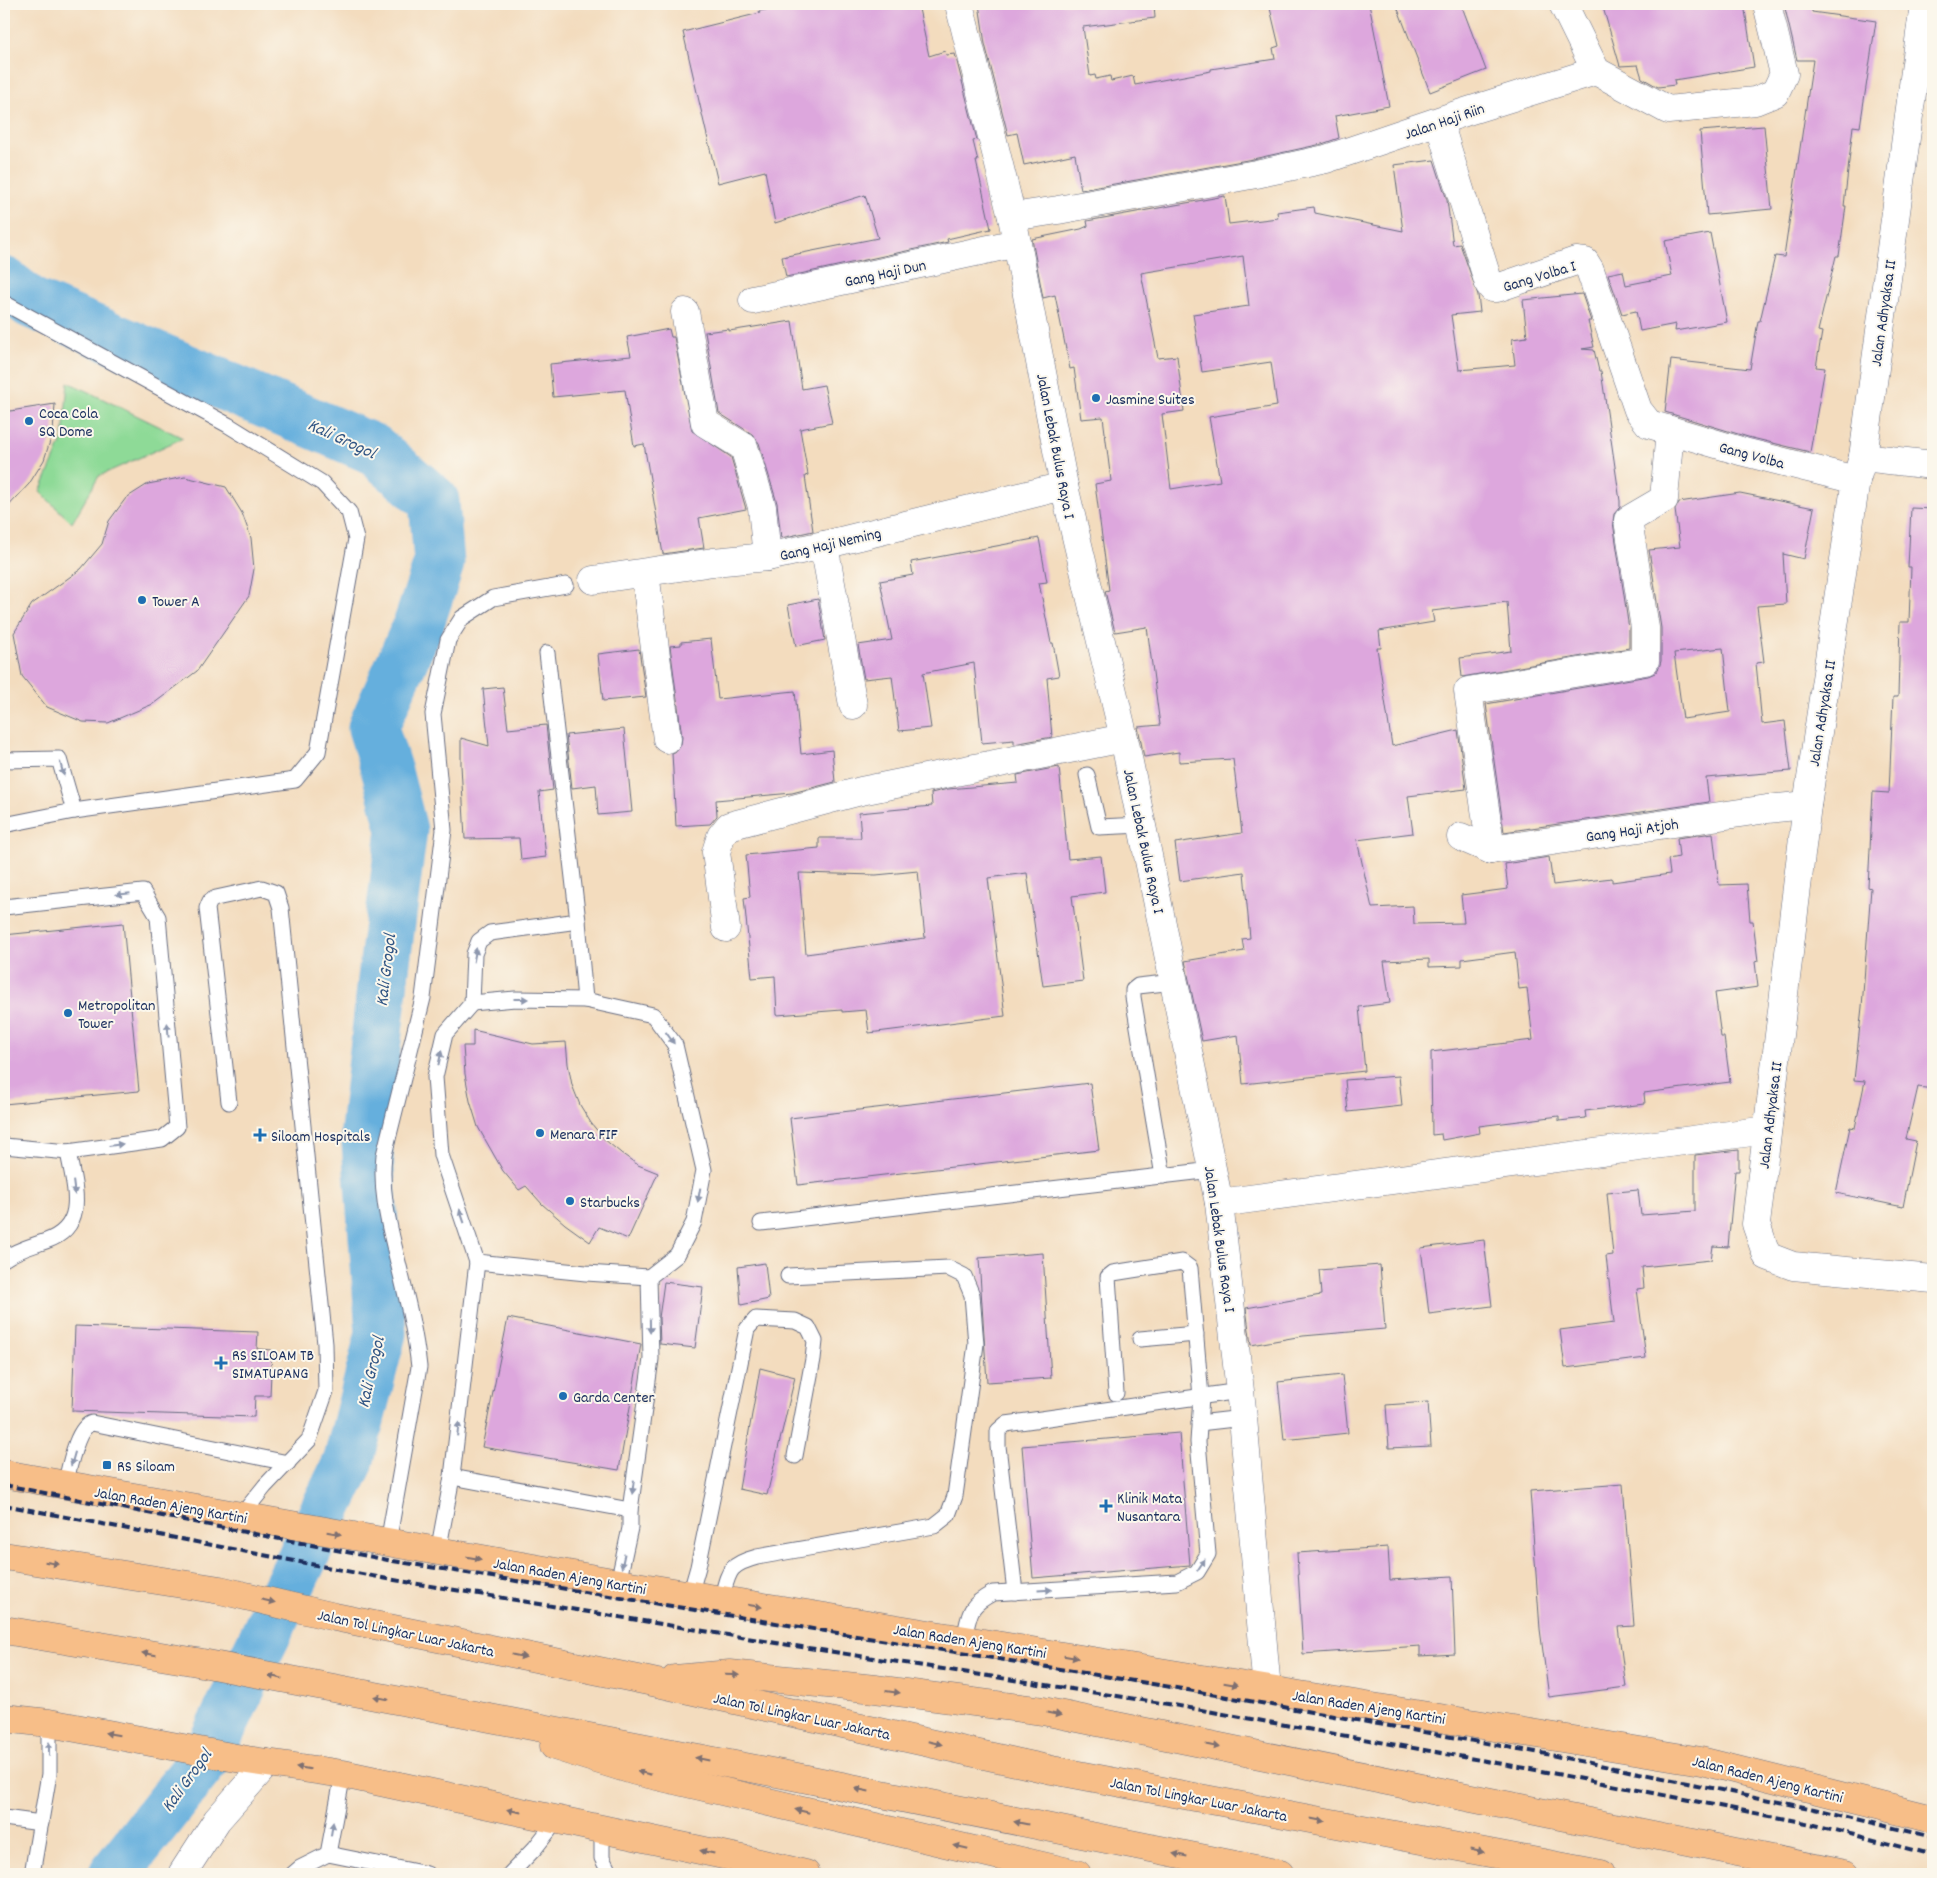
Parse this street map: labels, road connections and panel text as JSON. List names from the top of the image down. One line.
{"streets":{"highway":["Jalan Raden Ajeng Kartini","Jalan Tol Lingkar Luar Jakarta"],"street":["Jalan Haji Riin","Gang Haji Dun","Gang Volba I","Jalan Adhyaksa II","Jalan Lebak Bulus Raya I","Gang Volba","Gang Haji Neming","Gang Haji Atjoh"]},"crossings":[["Jalan Haji Riin","Gang Volba I"],["Jalan Haji Riin","Jalan Lebak Bulus Raya I"],["Gang Haji Dun","Jalan Lebak Bulus Raya I"],["Gang Volba I","Gang Volba"],["Jalan Adhyaksa II","Gang Volba"],["Jalan Adhyaksa II","Gang Haji Atjoh"],["Jalan Lebak Bulus Raya I","Gang Haji Neming"],["Jalan Lebak Bulus Raya I","Jalan Raden Ajeng Kartini"]],"water":["Kali Grogol"],"places":{"other":["Jasmine Suites","Coca Cola SQ Dome","Tower A","Metropolitan Tower","Menara FIF","Starbucks","Garda Center"],"health":["Siloam Hospitals","RS SILOAM TB SIMATUPANG","Klinik Mata Nusantara"],"transit":["RS Siloam"]}}
